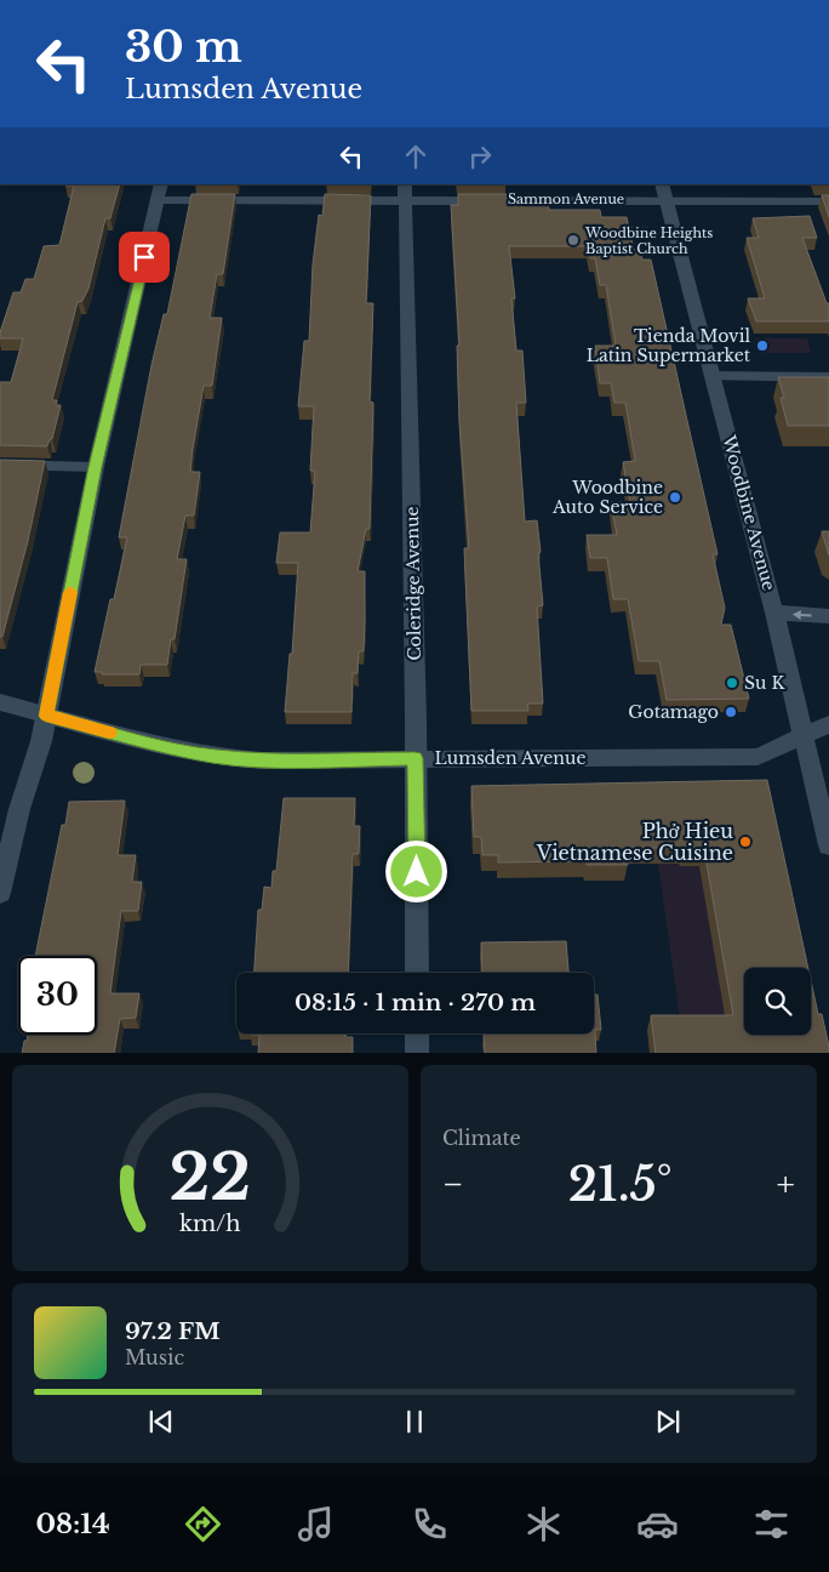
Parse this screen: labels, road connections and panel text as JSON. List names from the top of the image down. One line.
{"streets":{"street":["Sammon Avenue","Woodbine Avenue","Coleridge Avenue","Lumsden Avenue"]},"crossings":[["Sammon Avenue","Woodbine Avenue"],["Sammon Avenue","Coleridge Avenue"],["Woodbine Avenue","Lumsden Avenue"],["Coleridge Avenue","Lumsden Avenue"]],"places":["Woodbine Heights Baptist Church","Tienda Movil Latin Supermarket","Woodbine Auto Service","Su K","Gotamago","Phở Hieu Vietnamese Cuisine"],"page":{"turn":["30 m","Lumsden Avenue"],"limit":"30","trip":"08:15 · 1 min · 270 m","tile":"Climate","heat":["−","21.5°","+"],"song":["97.2 FM","Music"],"tabs":"08:14","gauge":["22","km/h"]}}
